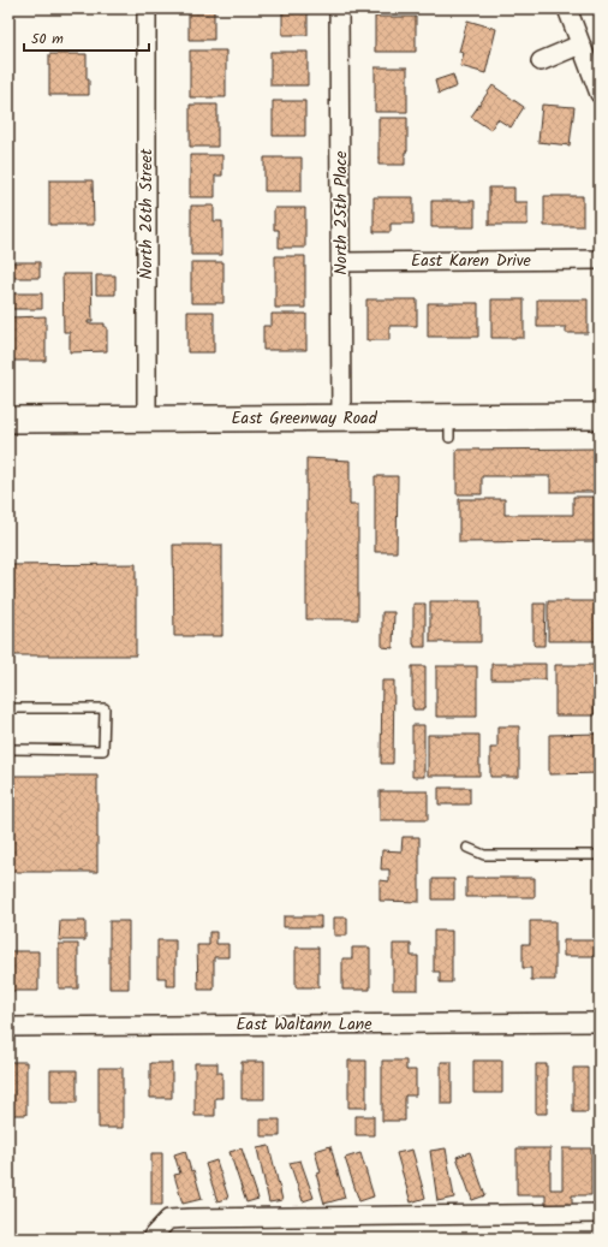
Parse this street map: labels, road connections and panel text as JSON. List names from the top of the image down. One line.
{"streets":{"street":["North 25th Place","North 26th Street","East Karen Drive","East Greenway Road","East Waltann Lane"]},"crossings":[["North 25th Place","East Karen Drive"],["North 25th Place","East Greenway Road"],["North 26th Street","East Greenway Road"]],"scale_bar":"50 m"}
